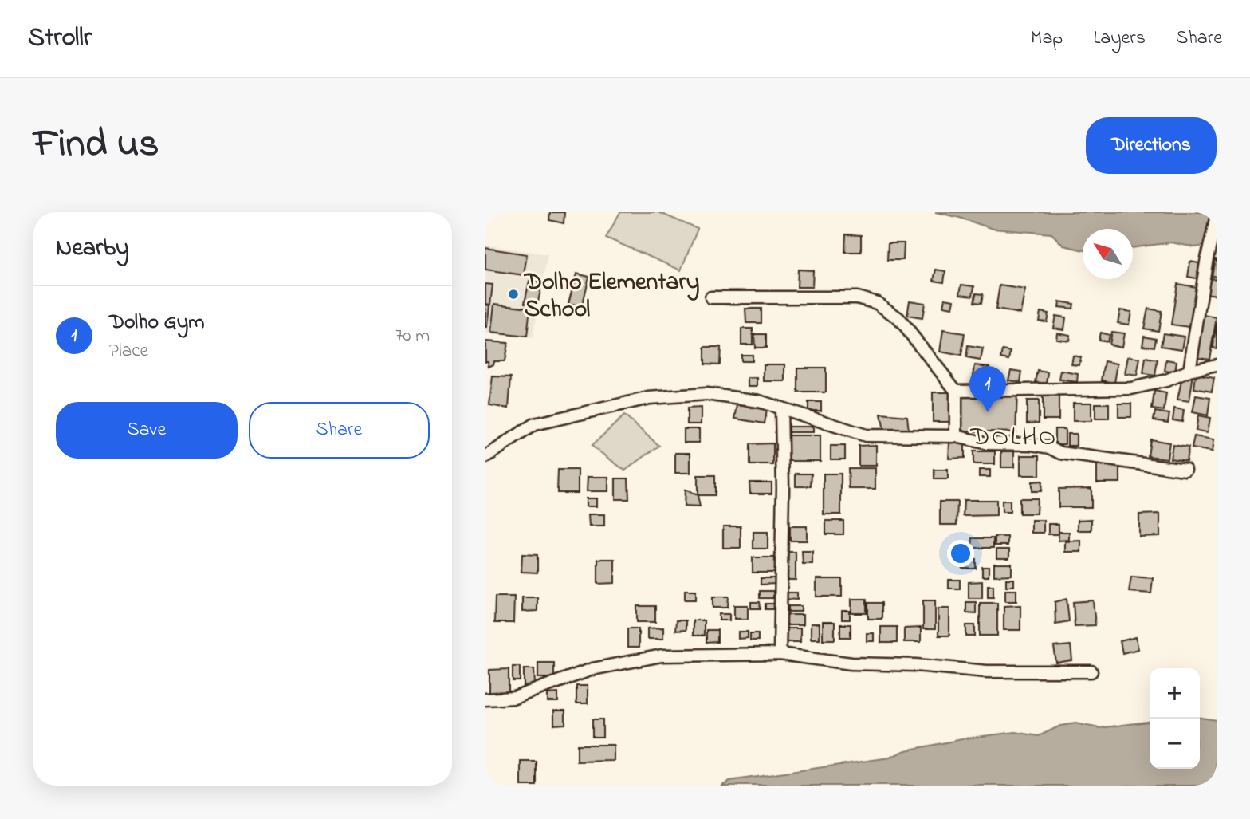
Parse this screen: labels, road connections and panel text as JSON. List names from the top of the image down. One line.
{"districts":["DOLHO"],"places":["Dolho Elementary School"],"north":"top left","page":{"header":"Strollr","nav":["Map","Layers","Share"],"title":"Find us","buttons":["Directions",["Save","Share"]],"heading":"Nearby","list":[{"mark":"1","name":"Dolho Gym","note":"Place","value":"70 m"}],"pins":"1","map_buttons":["+","−"]}}
